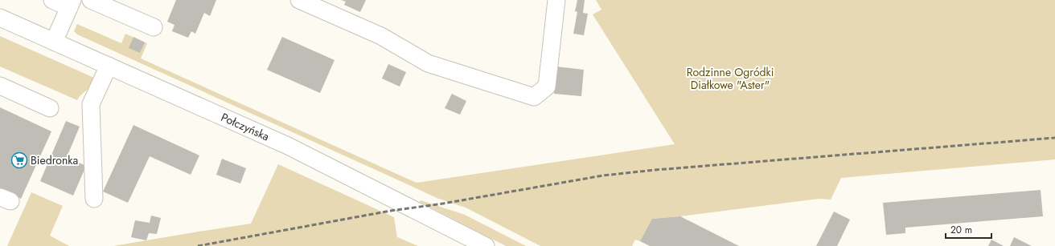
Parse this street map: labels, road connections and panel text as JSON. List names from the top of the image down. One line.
{"streets":{"street":["Połczyńska"]},"parks":["Rodzinne Ogródki Diałkowe \"Aster\""],"places":{"supermarket":["Biedronka"]},"scale_bar":"20 m"}
